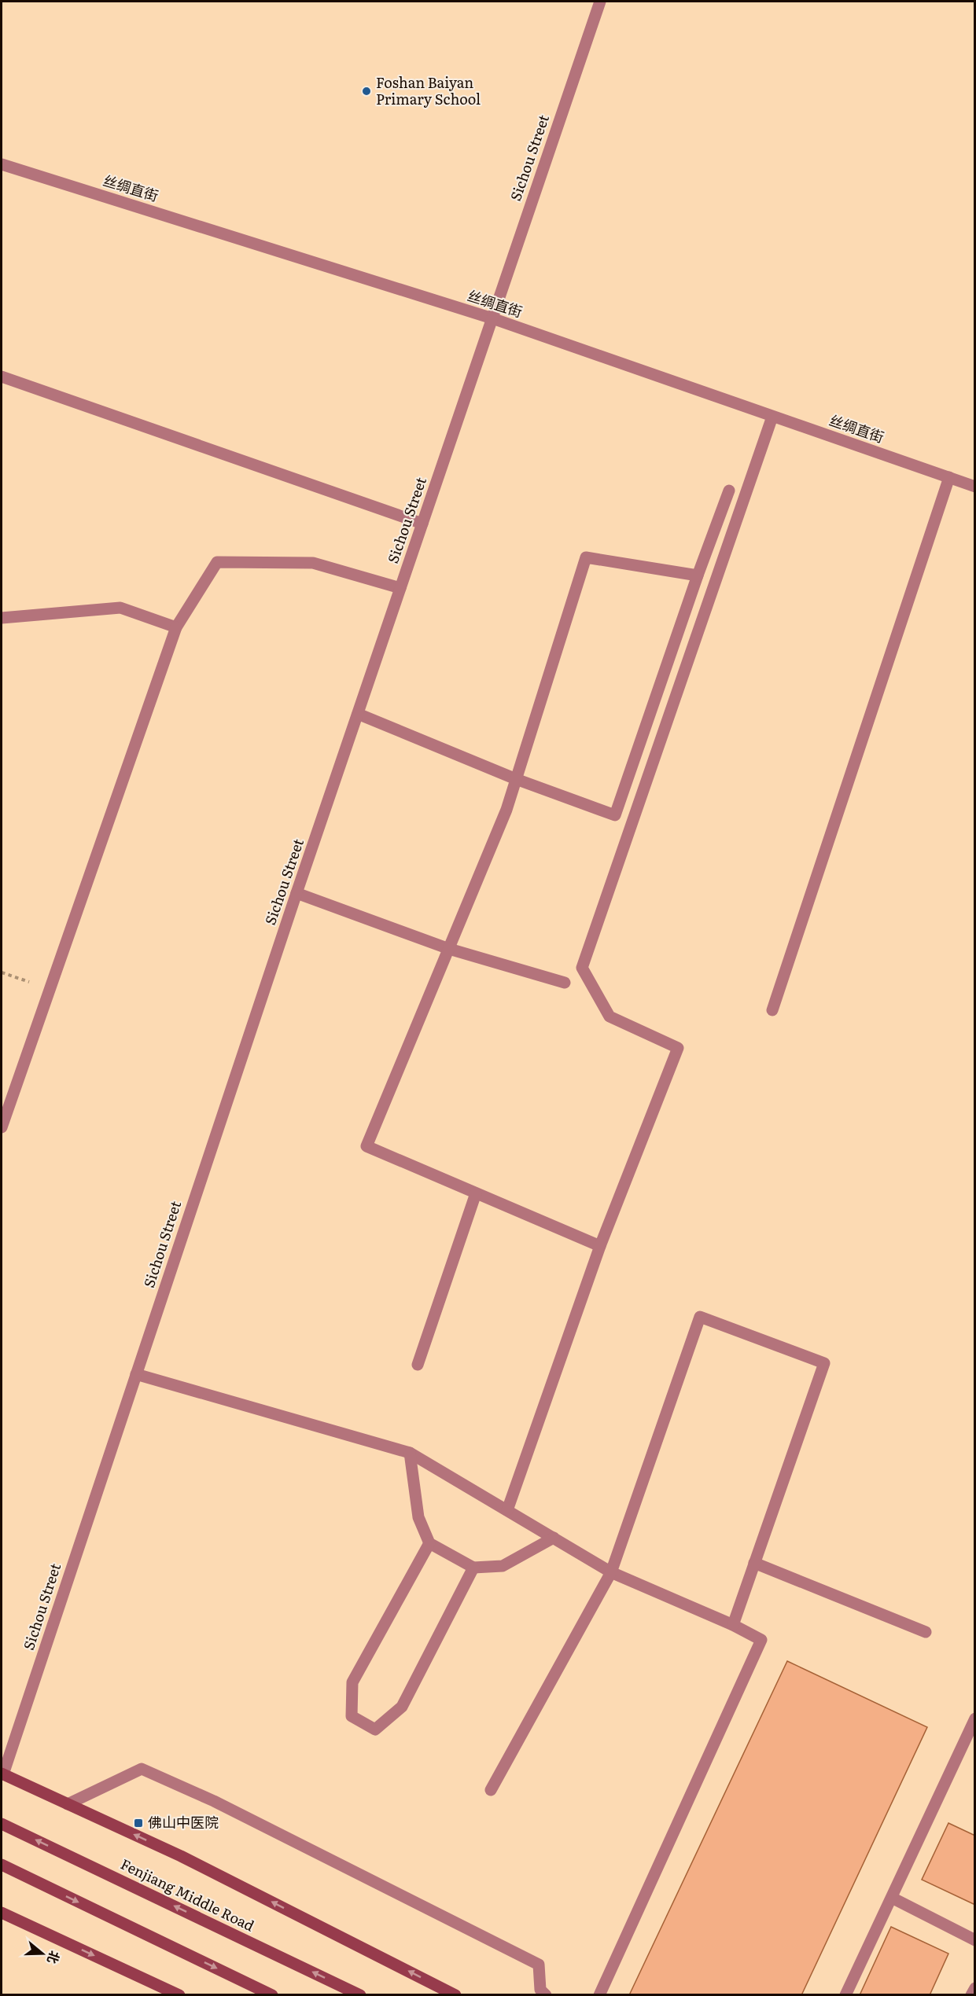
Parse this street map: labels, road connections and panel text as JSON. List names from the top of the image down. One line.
{"streets":{"main road":["Fenjiang Middle Road"],"street":["Sichou Street","丝绸直街"]},"crossings":[["Sichou Street","丝绸直街"]],"places":{"other":["Foshan Baiyan Primary School"],"transit":["佛山中医院"]},"north":"right"}
